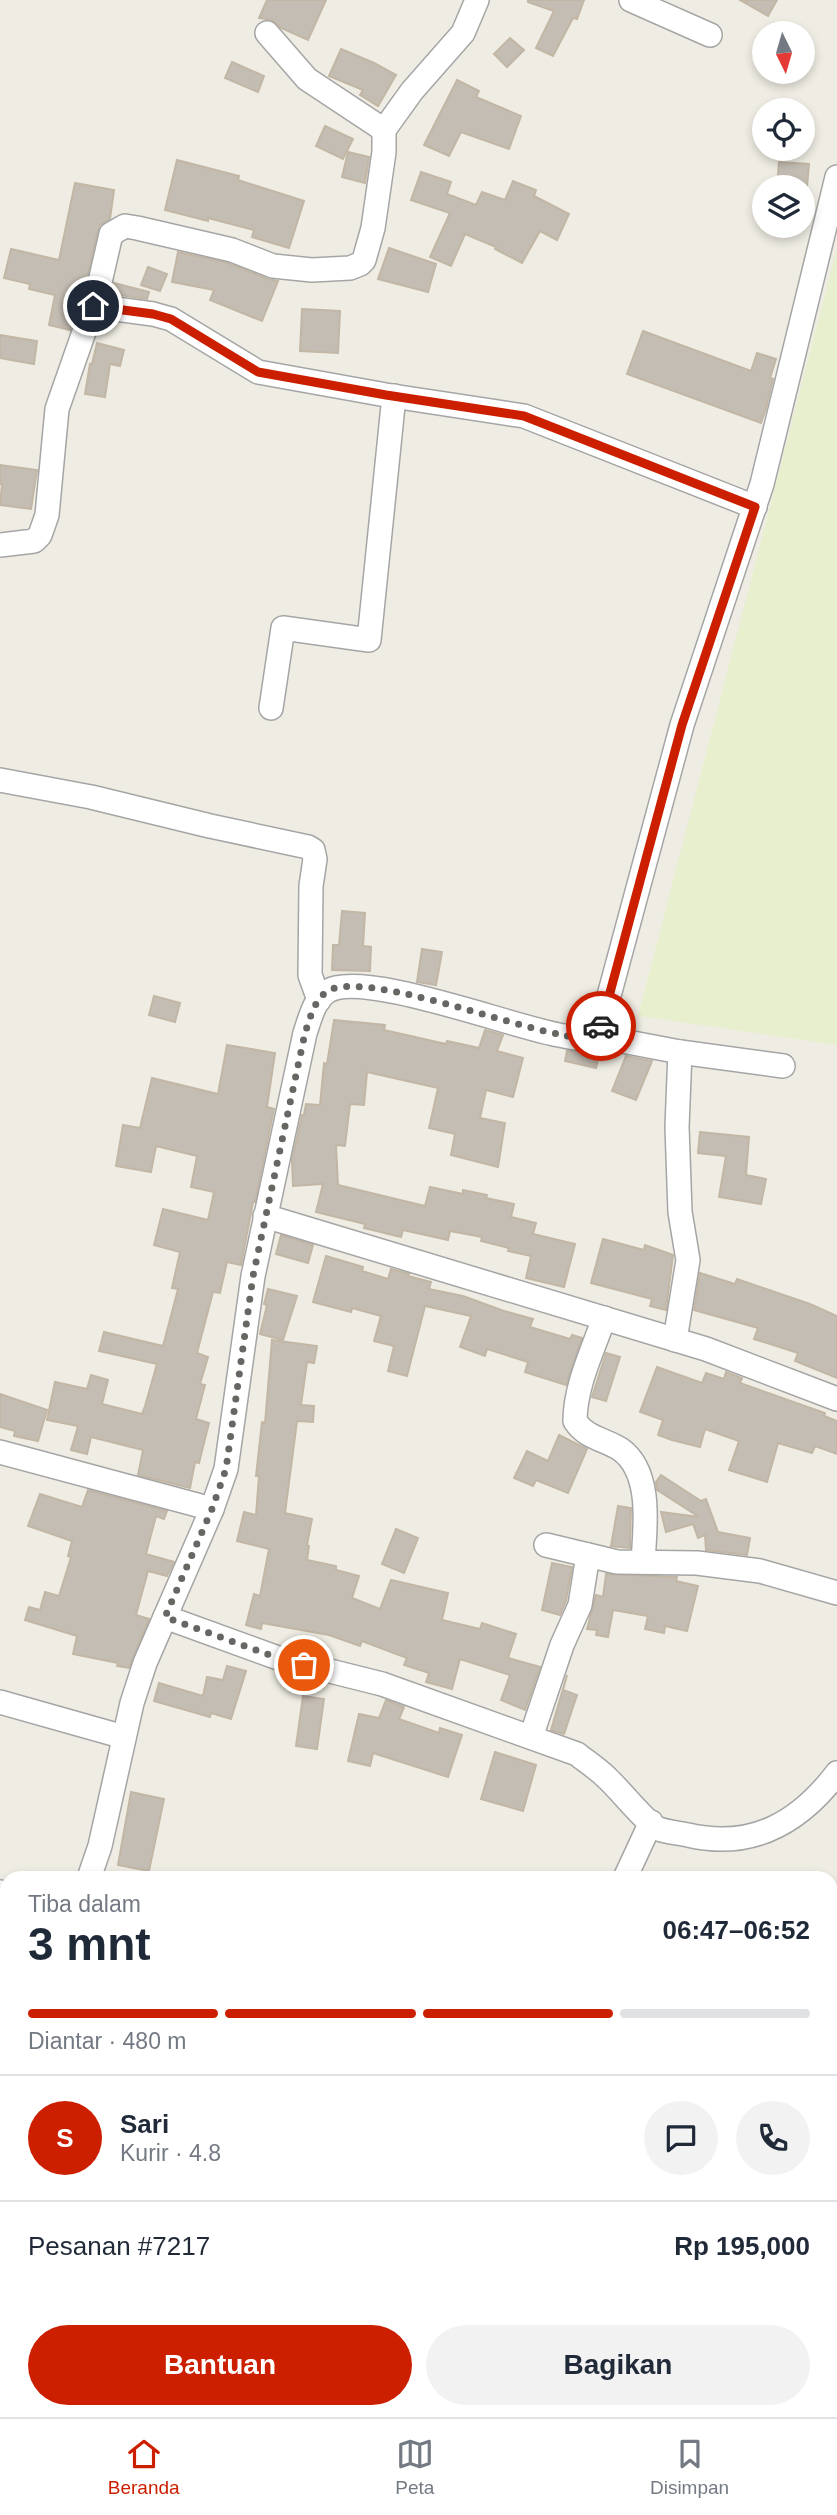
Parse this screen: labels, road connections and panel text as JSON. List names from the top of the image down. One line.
{"north":"bottom","page":{"heading":["3 mnt","Tiba dalam","06:47–06:52"],"panel":["Sari","Kurir · 4.8","Pesanan #7217","Rp 195,000"],"bar":"Diantar · 480 m","round":"S","buttons":["Bantuan","Bagikan"],"tabs":["Beranda","Peta","Disimpan"]}}
